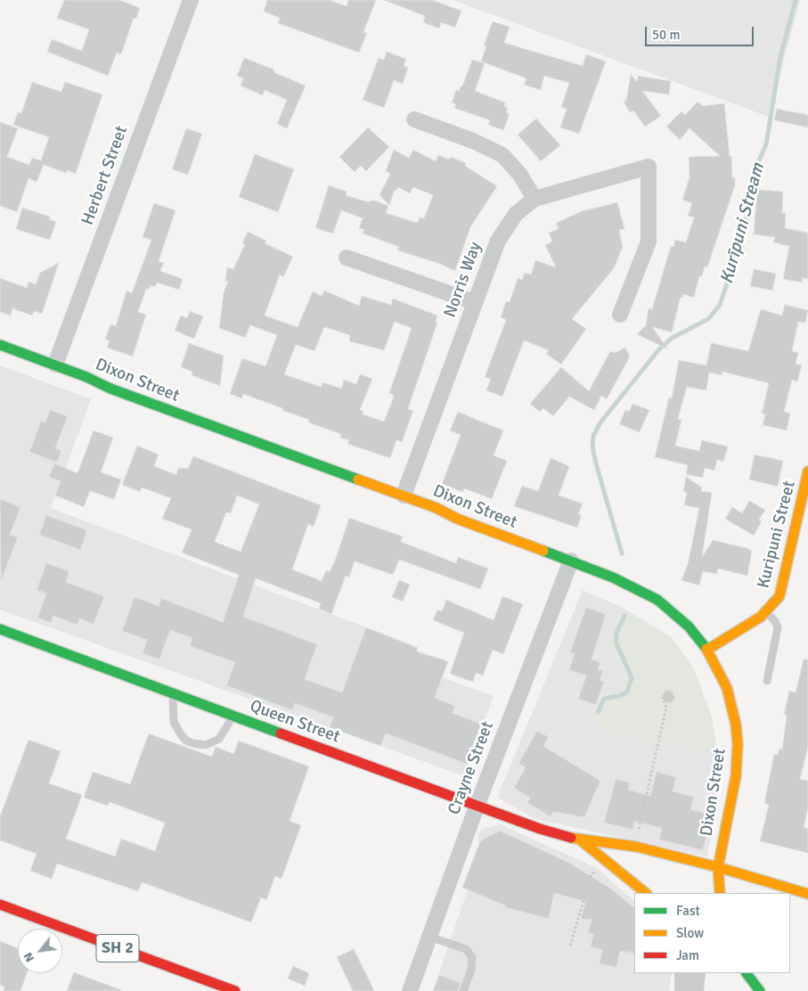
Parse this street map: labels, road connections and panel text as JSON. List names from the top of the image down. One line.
{"streets":{"main road":["Dixon Street","Kuripuni Street","Queen Street","SH 2"],"street":["Herbert Street","Norris Way","Crayne Street"]},"crossings":[["Herbert Street","Dixon Street"],["Norris Way","Dixon Street"],["Dixon Street","Kuripuni Street"],["Dixon Street","Queen Street"],["Dixon Street","Crayne Street"],["Queen Street","Crayne Street"]],"water":["Kurīpuni Stream"],"legend":["Fast","Slow","Jam"],"scale_bar":"50 m","north":"bottom left"}
